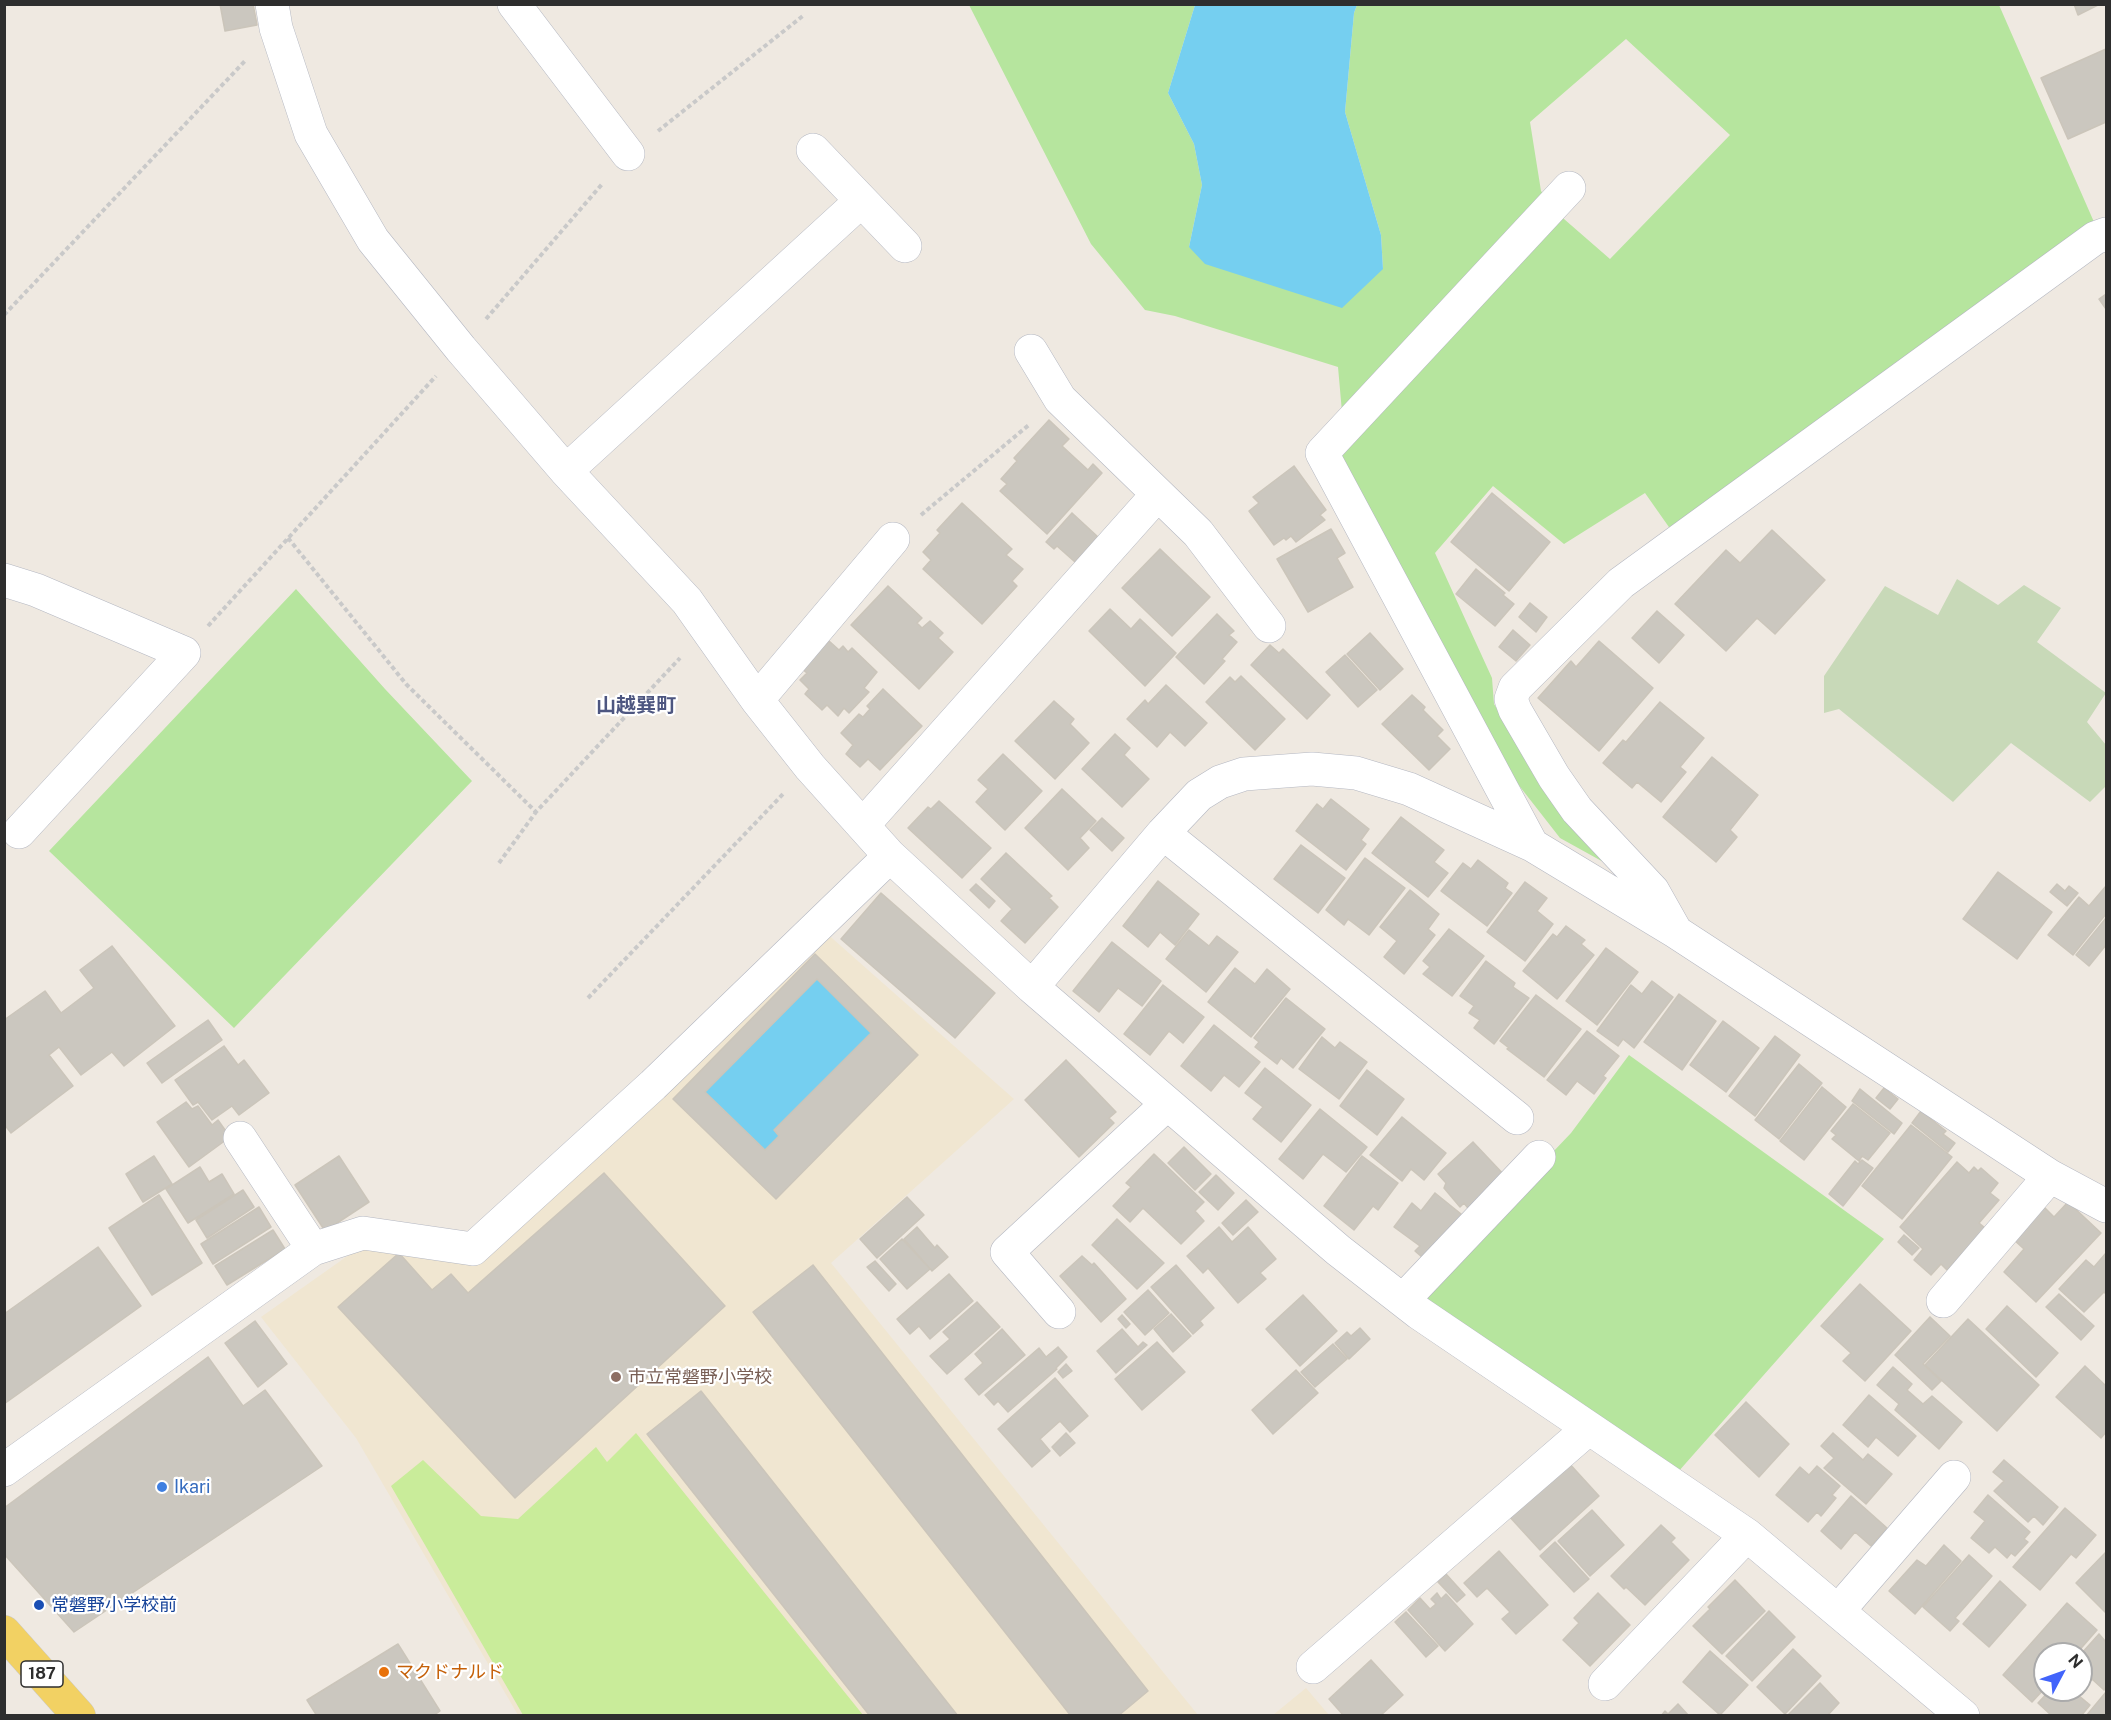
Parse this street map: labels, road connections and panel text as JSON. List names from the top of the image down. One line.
{"streets":{"main road":["187"]},"districts":["山越巽町"],"places":["市立常磐野小学校","Ikari","常磐野小学校前","マクドナルド"],"north":"top right"}
